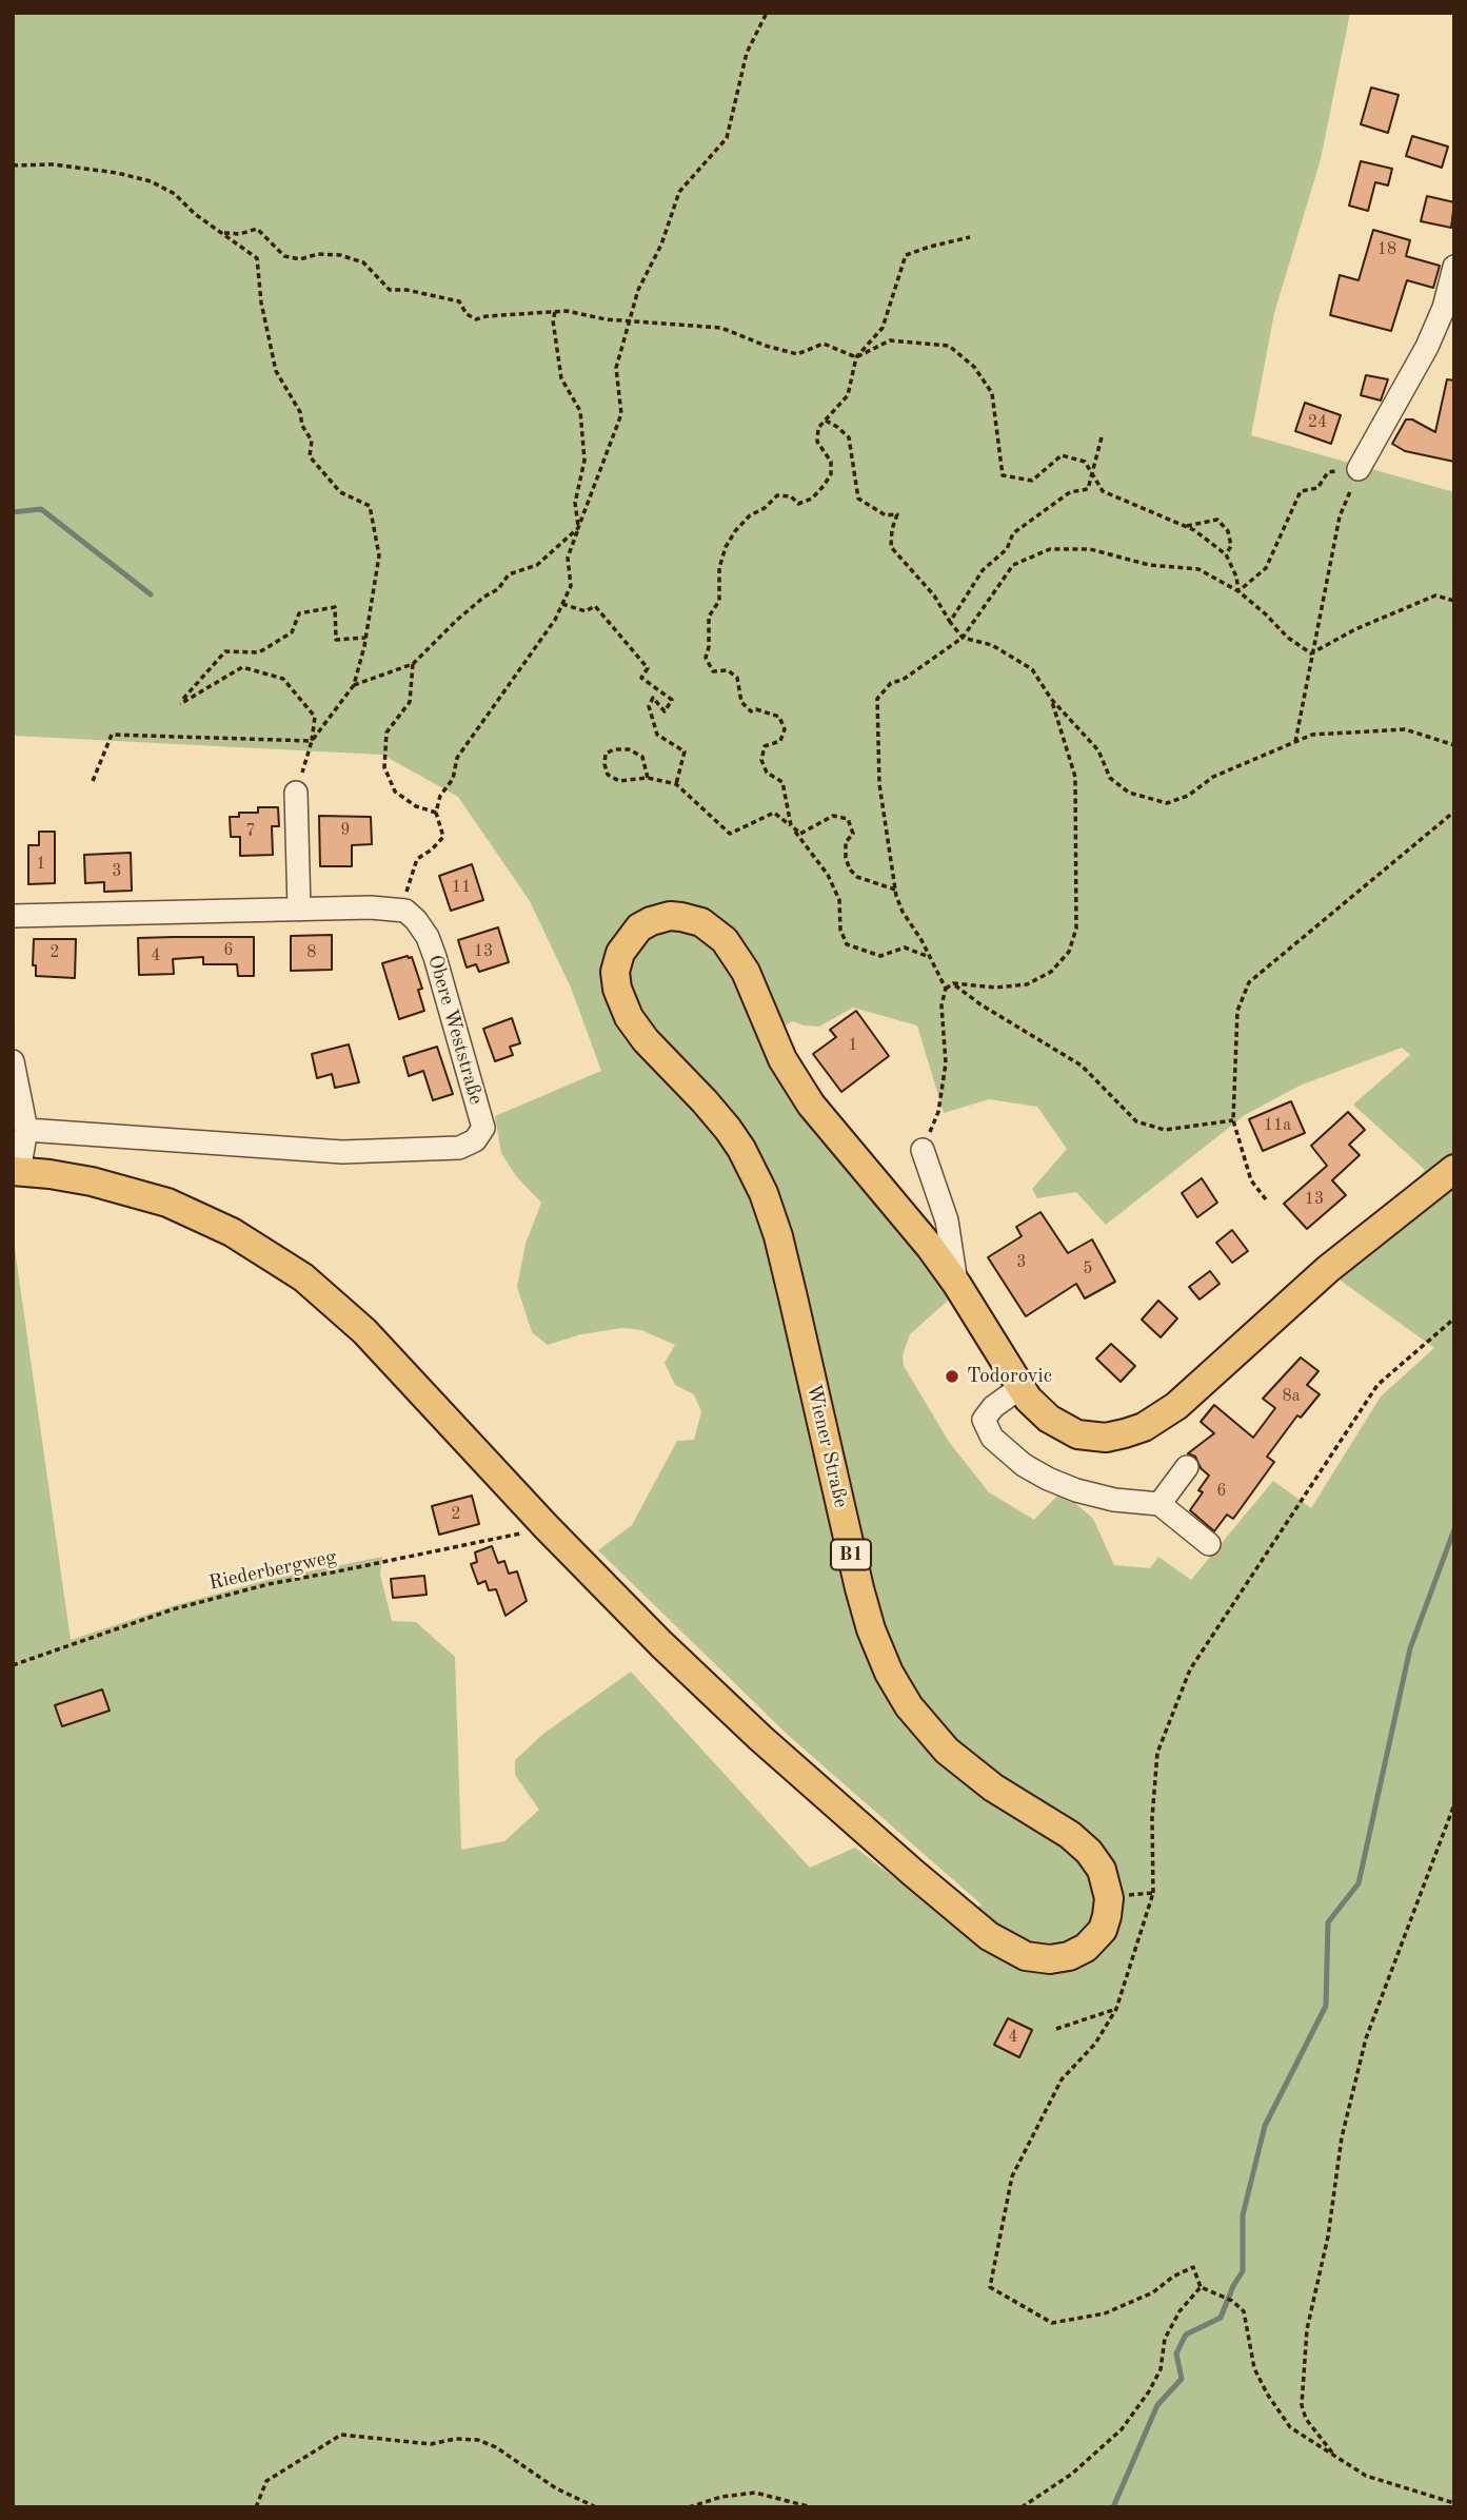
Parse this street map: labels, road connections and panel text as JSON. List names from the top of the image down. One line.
{"streets":{"main road":["Wiener Straße","B1"],"street":["Obere Weststraße"],"path":["Riederbergweg"]},"places":["Todorovic"],"house_numbers":["18","24","9","7","1","3","11","6","13","2","8","4","1","11a","13","3","5","8a","6","2","4"]}
